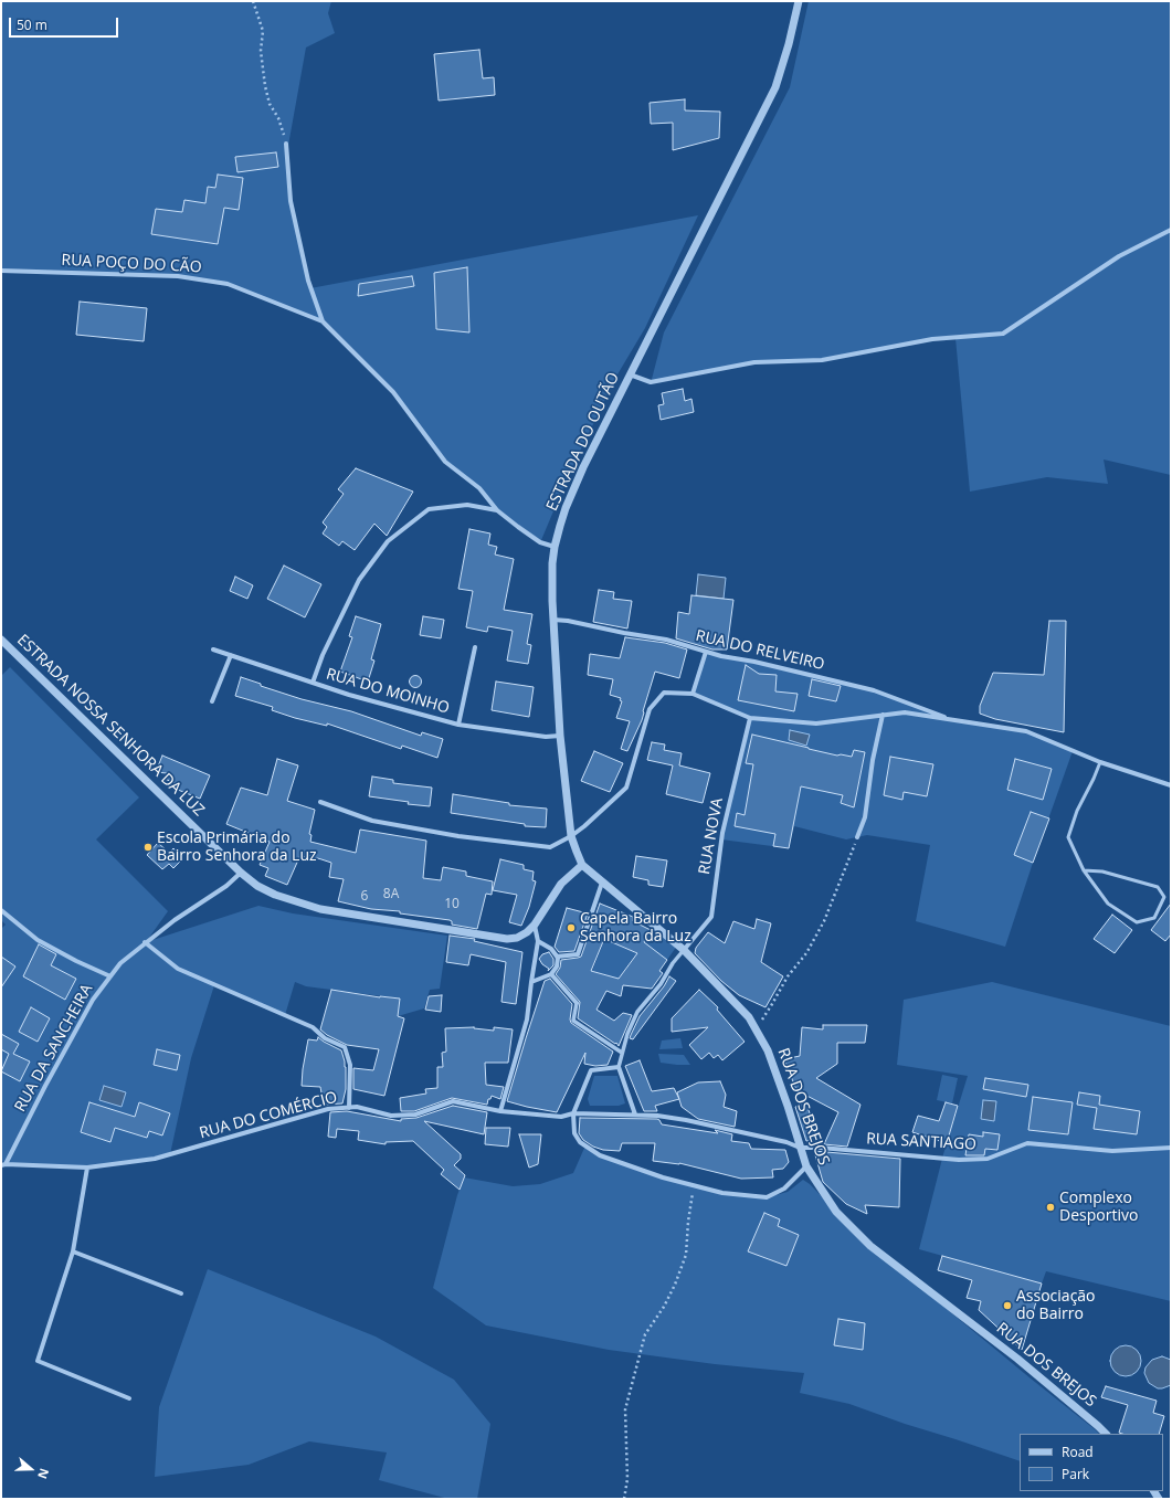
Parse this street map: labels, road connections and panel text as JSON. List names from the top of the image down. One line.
{"streets":{"street":["RUA POÇO DO CÃO","ESTRADA DO OUTÃO","RUA DO RELVEIRO","RUA DO MOINHO","ESTRADA NOSSA SENHORA DA LUZ","RUA NOVA","RUA DA SANCHEIRA","RUA DOS BREJOS","RUA DO COMÉRCIO","RUA SANTIAGO"]},"crossings":[["RUA POÇO DO CÃO","ESTRADA DO OUTÃO"],["ESTRADA DO OUTÃO","RUA DO RELVEIRO"],["ESTRADA DO OUTÃO","RUA DO MOINHO"],["ESTRADA DO OUTÃO","RUA DOS BREJOS"],["ESTRADA NOSSA SENHORA DA LUZ","RUA DA SANCHEIRA"],["RUA NOVA","RUA DOS BREJOS"],["RUA DA SANCHEIRA","RUA DO COMÉRCIO"],["RUA DOS BREJOS","RUA DO COMÉRCIO"],["RUA DOS BREJOS","RUA SANTIAGO"],["RUA DO COMÉRCIO","RUA SANTIAGO"]],"places":["Escola Primária do Bairro Senhora da Luz","Capela Bairro Senhora da Luz","Complexo Desportivo","Associação do Bairro"],"house_numbers":["8A","6","10"],"legend":["Road","Park"],"scale_bar":"50 m","north":"right"}
